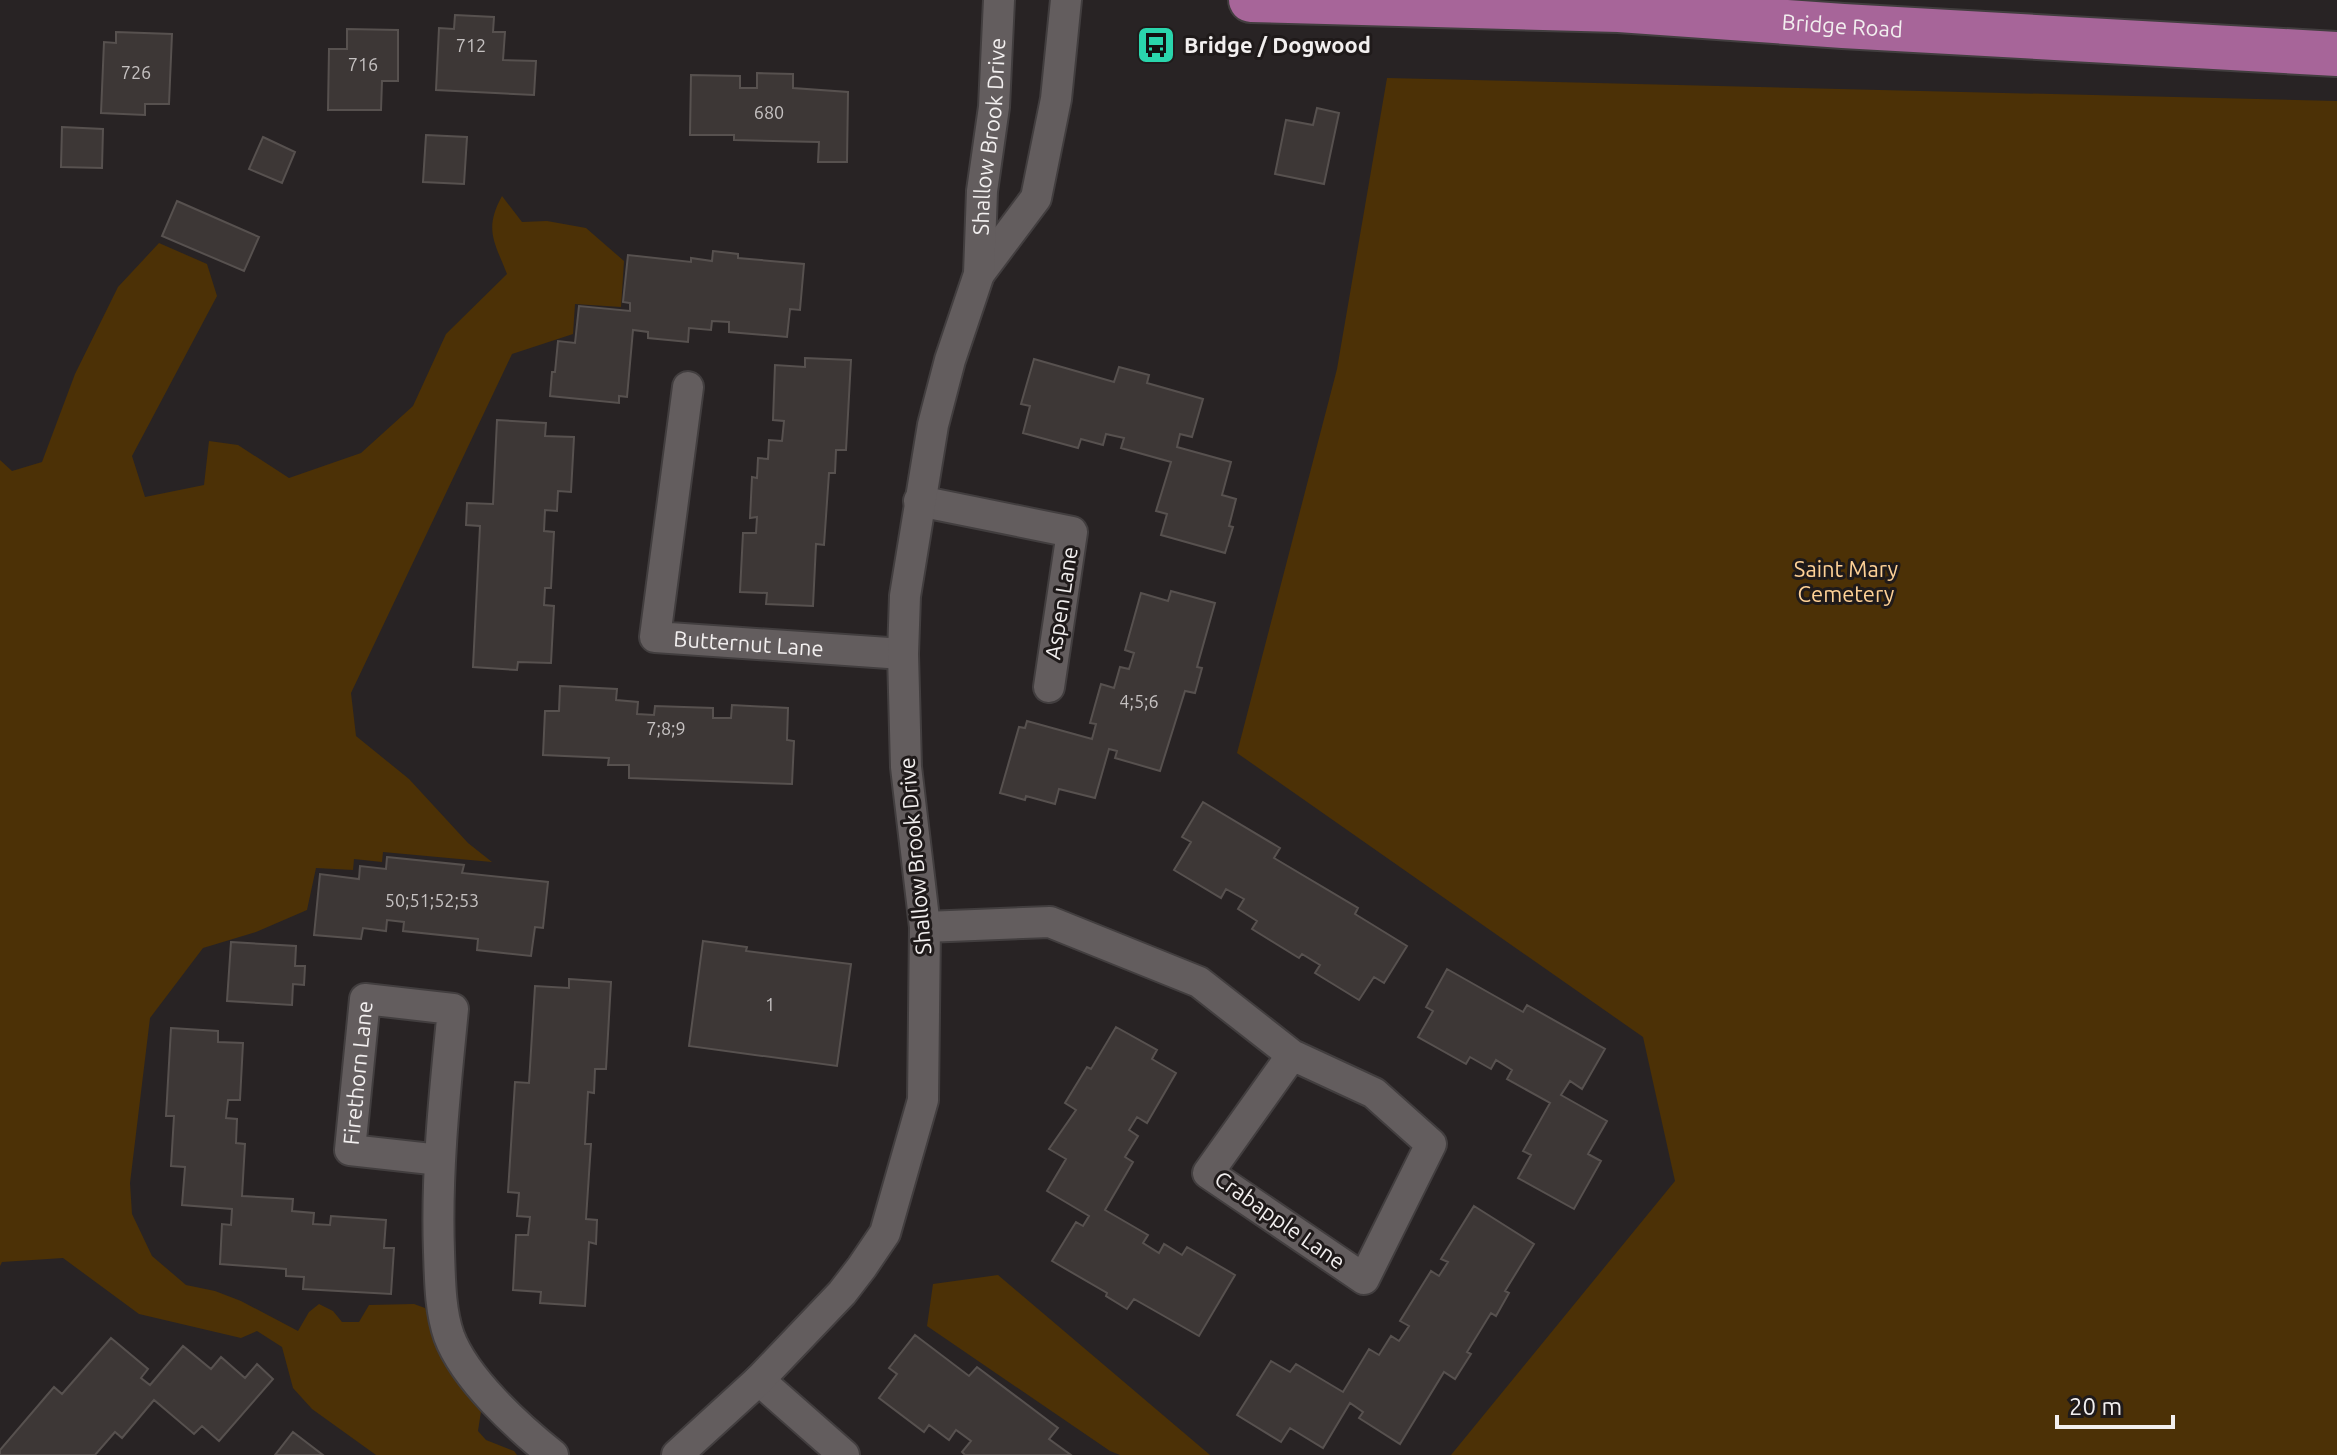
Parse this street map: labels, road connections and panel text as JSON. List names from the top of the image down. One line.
{"streets":{"main road":["Bridge Road"],"street":["Shallow Brook Drive","Aspen Lane","Butternut Lane","Firethorn Lane","Crabapple Lane"]},"crossings":[["Shallow Brook Drive","Aspen Lane"],["Shallow Brook Drive","Butternut Lane"],["Shallow Brook Drive","Crabapple Lane"]],"parks":["Saint Mary Cemetery"],"places":{"bus stop":["Bridge / Dogwood"]},"house_numbers":["712","716","726","680","4;5;6","7;8;9","50;51;52;53","1"],"scale_bar":"20 m"}
